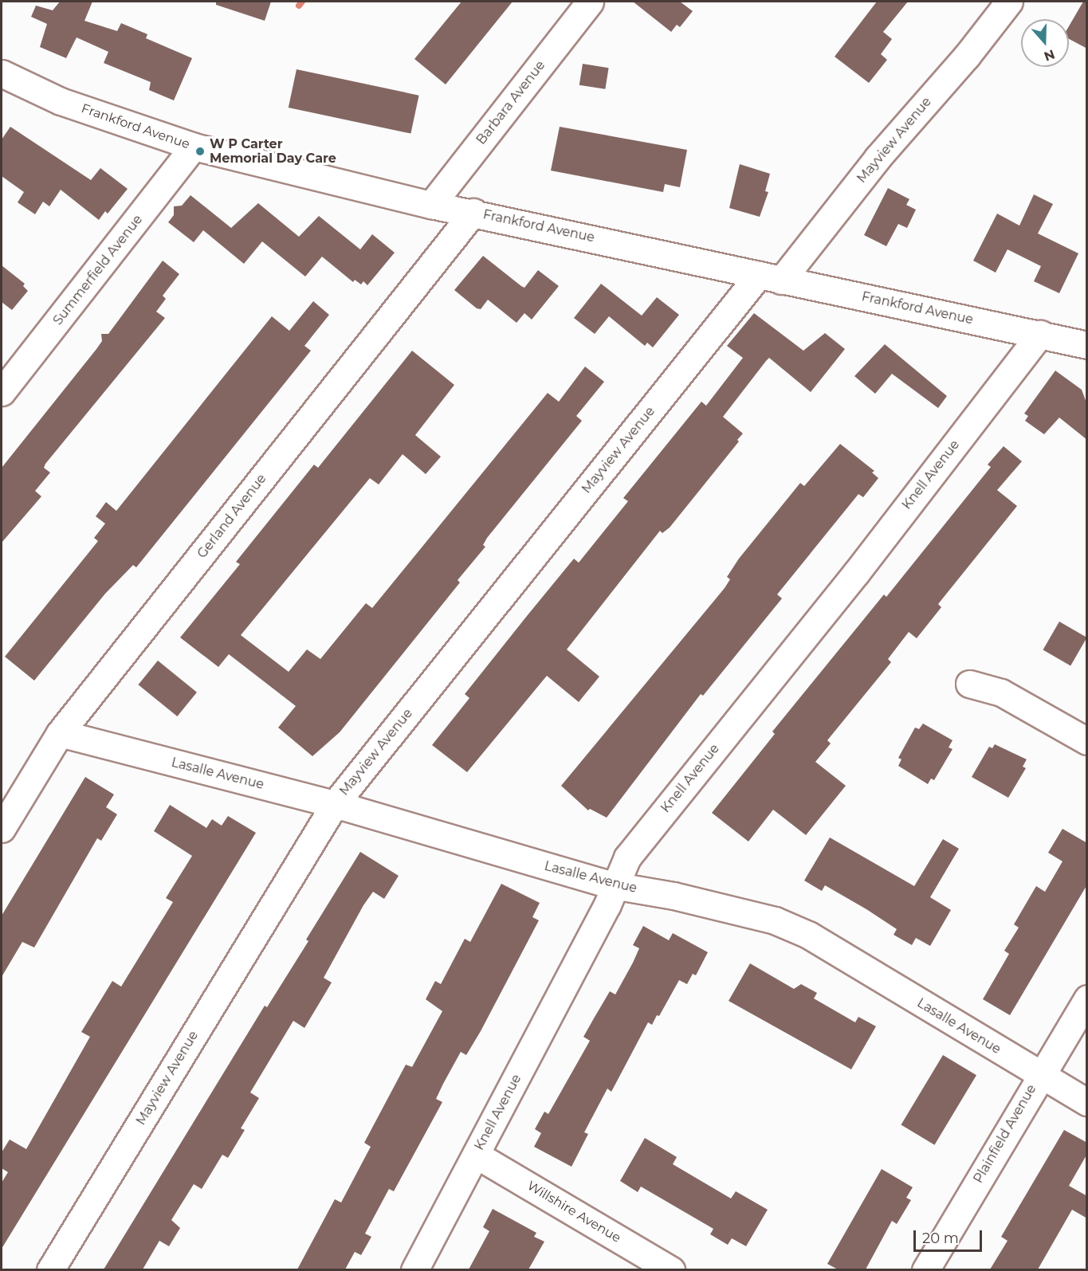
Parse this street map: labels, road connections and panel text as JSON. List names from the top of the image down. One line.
{"streets":{"street":["Barbara Avenue","Frankford Avenue","Mayview Avenue","Summerfield Avenue","Knell Avenue","Gerland Avenue","Lasalle Avenue","Plainfield Avenue","Willshire Avenue"]},"crossings":[["Barbara Avenue","Frankford Avenue"],["Frankford Avenue","Mayview Avenue"],["Frankford Avenue","Summerfield Avenue"],["Frankford Avenue","Knell Avenue"],["Frankford Avenue","Gerland Avenue"],["Mayview Avenue","Lasalle Avenue"],["Knell Avenue","Lasalle Avenue"],["Knell Avenue","Willshire Avenue"],["Gerland Avenue","Lasalle Avenue"],["Lasalle Avenue","Plainfield Avenue"]],"places":["W P Carter Memorial Day Care"],"scale_bar":"20 m","north":"bottom"}
